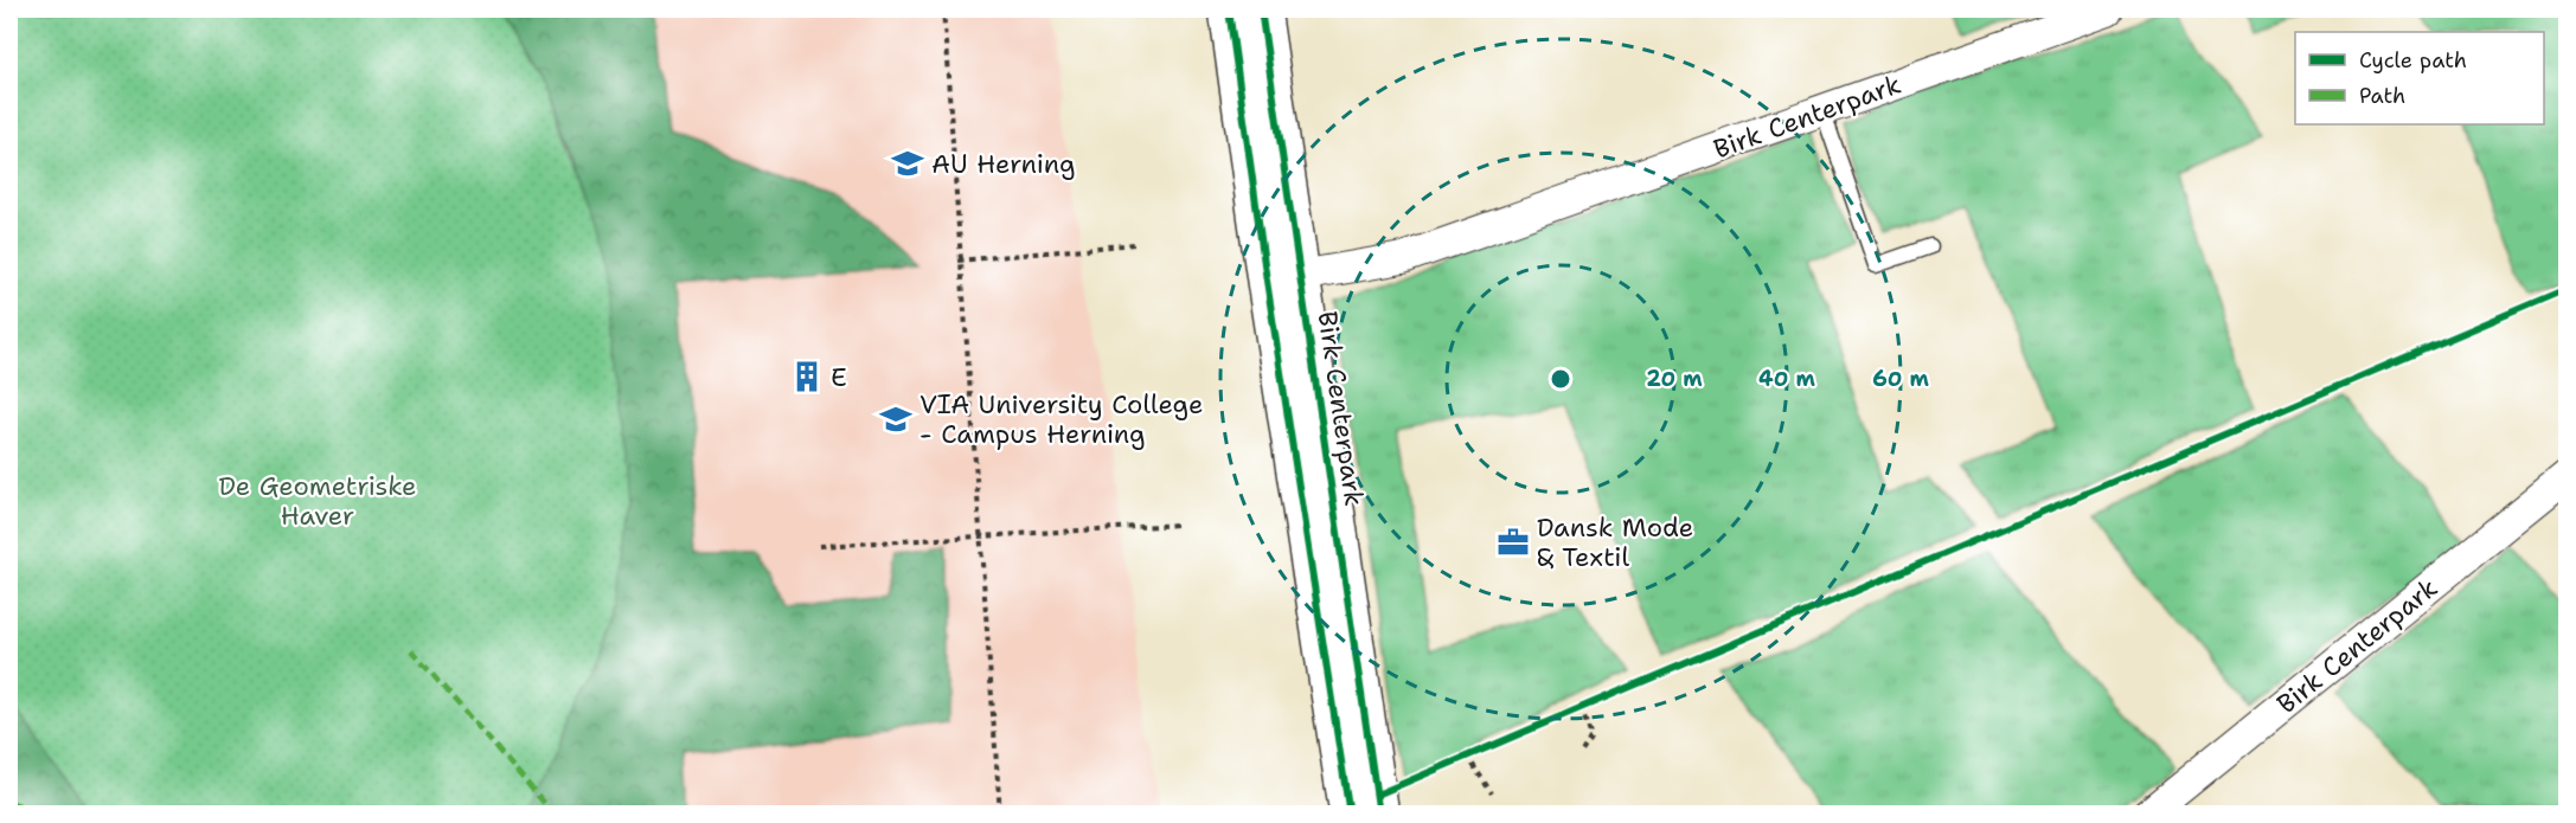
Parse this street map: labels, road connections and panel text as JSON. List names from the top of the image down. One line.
{"streets":{"street":["Birk Centerpark"]},"parks":["De Geometriske Haver"],"places":{"school or university":["AU Herning","VIA University College - Campus Herning"],"building":["E"],"office":["Dansk Mode & Textil"]},"legend":["Cycle path","Path"],"rings":["20 m","40 m","60 m"]}
